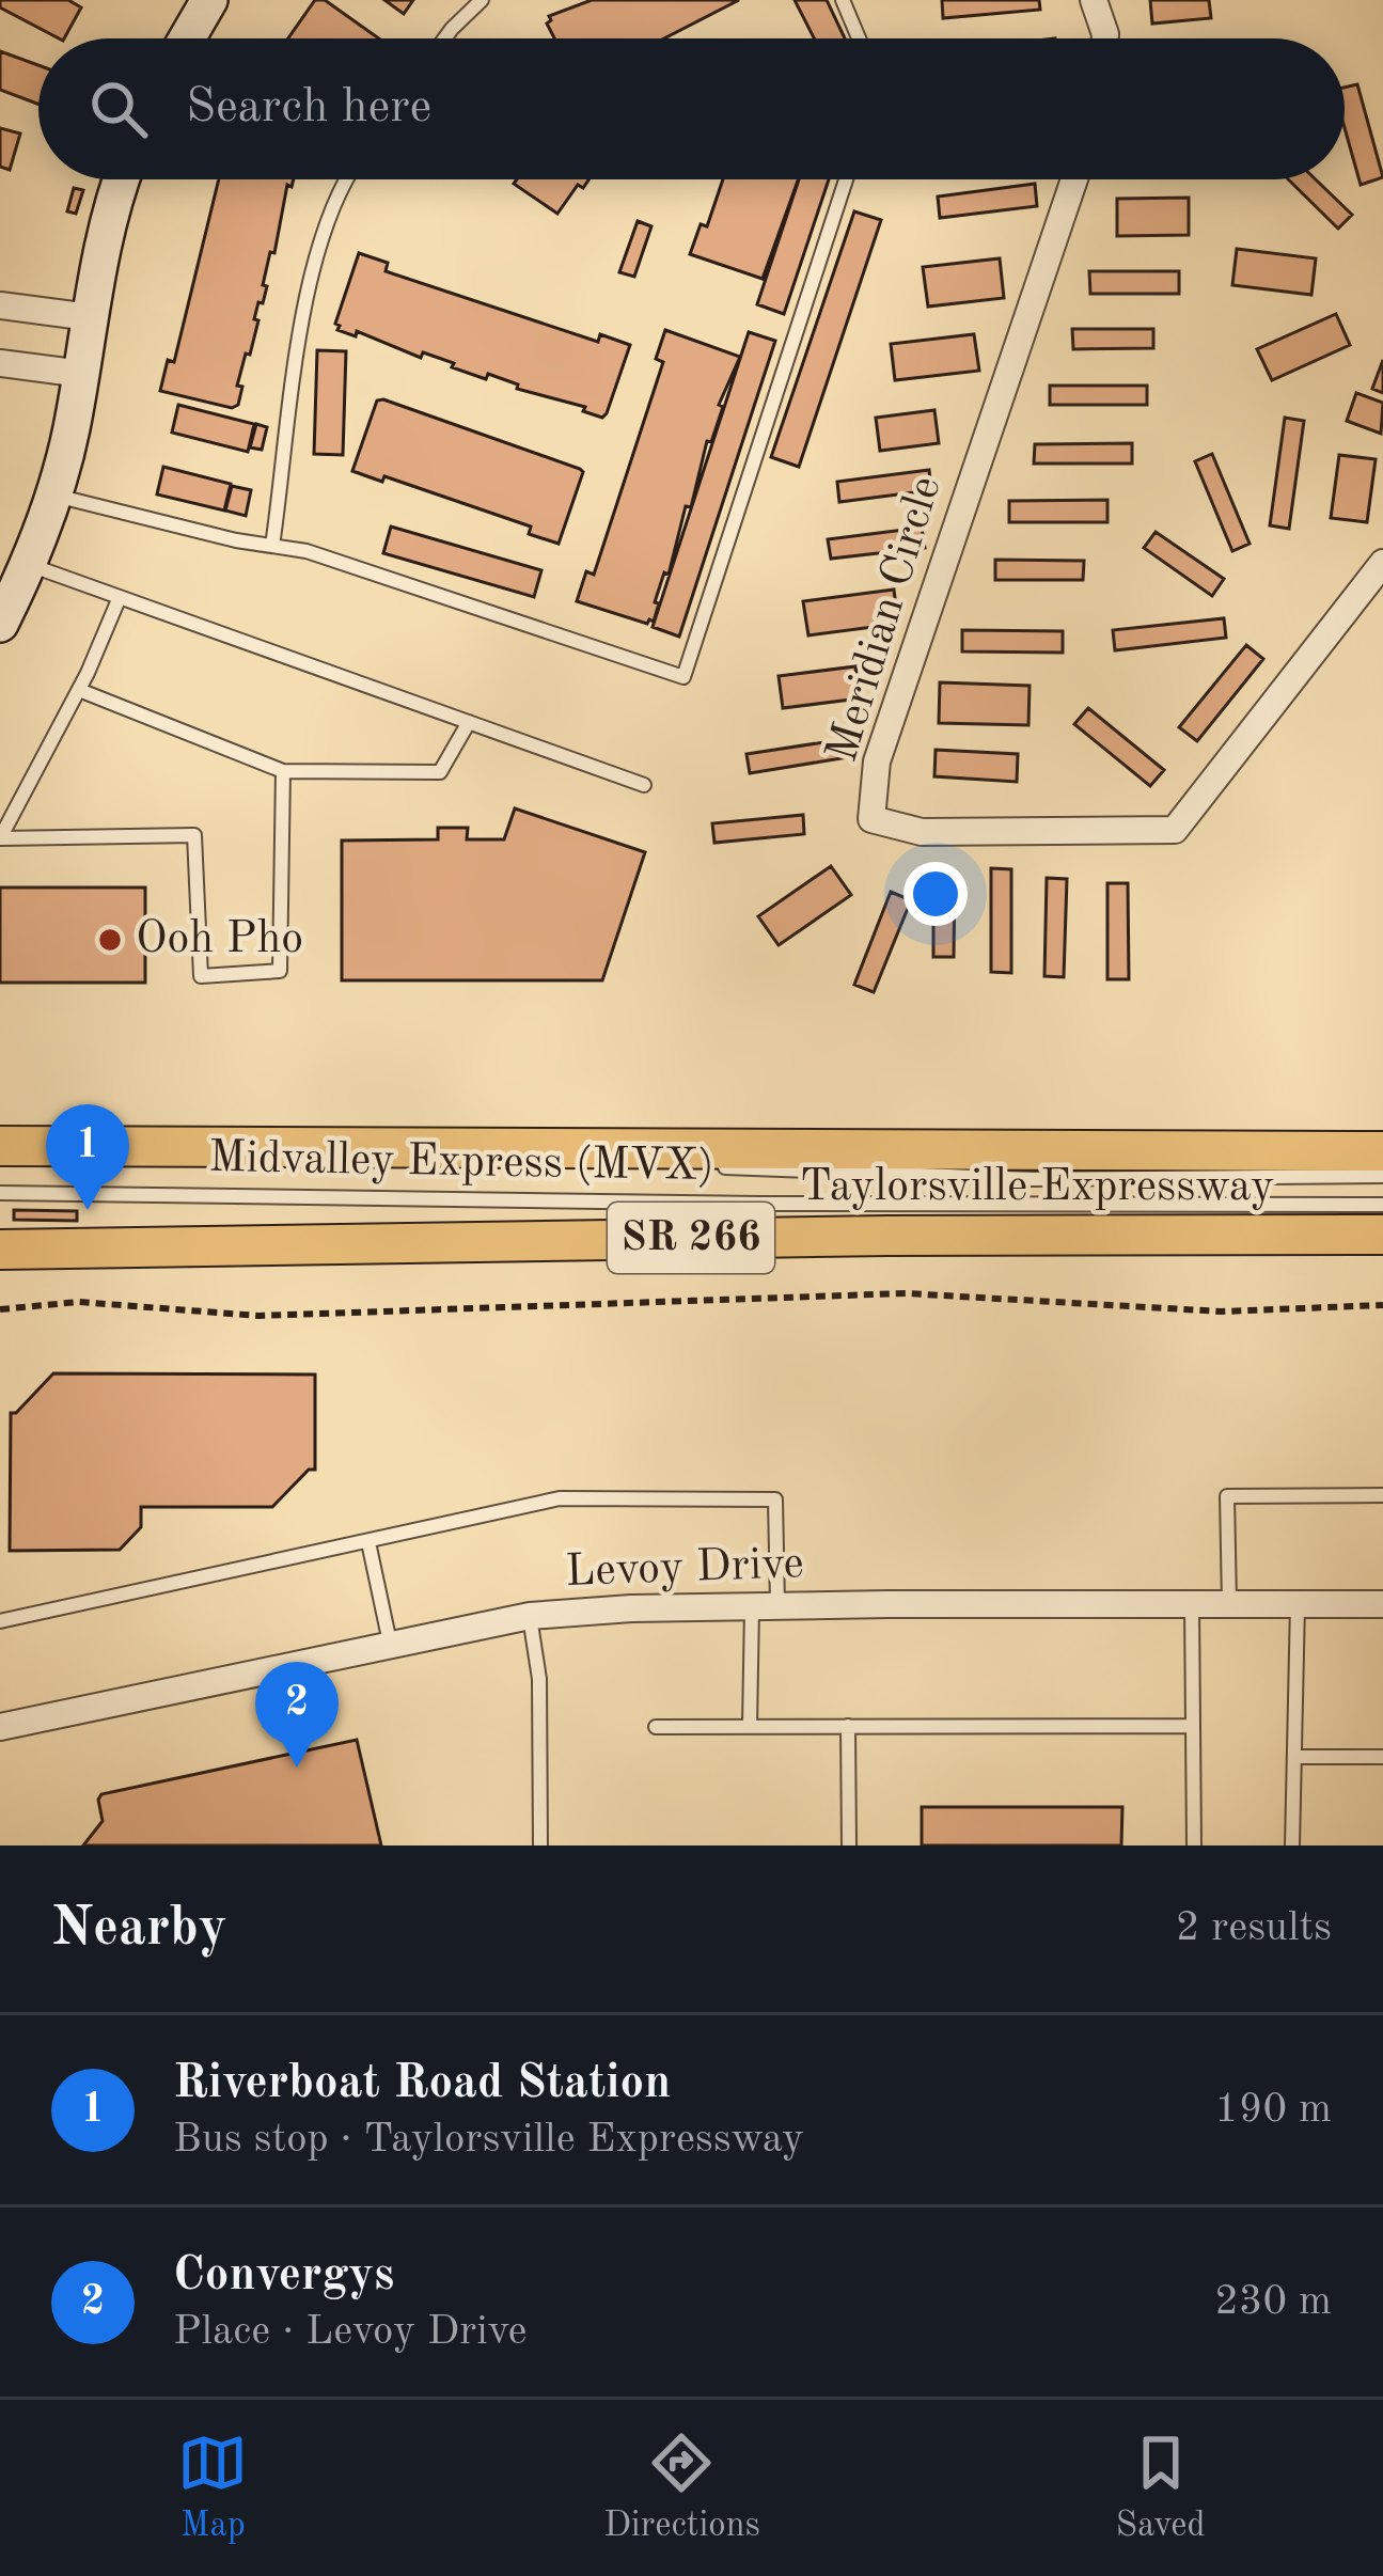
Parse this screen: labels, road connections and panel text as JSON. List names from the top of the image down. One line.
{"streets":{"main road":["Taylorsville Expressway","SR 266"],"street":["Meridian Circle","Levoy Drive"],"lane":["Midvalley Express (MVX)"]},"crossings":[["Midvalley Express (MVX)","Taylorsville Expressway"]],"places":["Ooh Pho"],"page":{"search":"Search here","pins":["1","2"],"heading":["Nearby","2 results"],"list":[{"mark":"1","name":"Riverboat Road Station","note":"Bus stop · Taylorsville Expressway","value":"190 m"},{"mark":"2","name":"Convergys","note":"Place · Levoy Drive","value":"230 m"}],"nav":["Map","Directions","Saved"]}}
